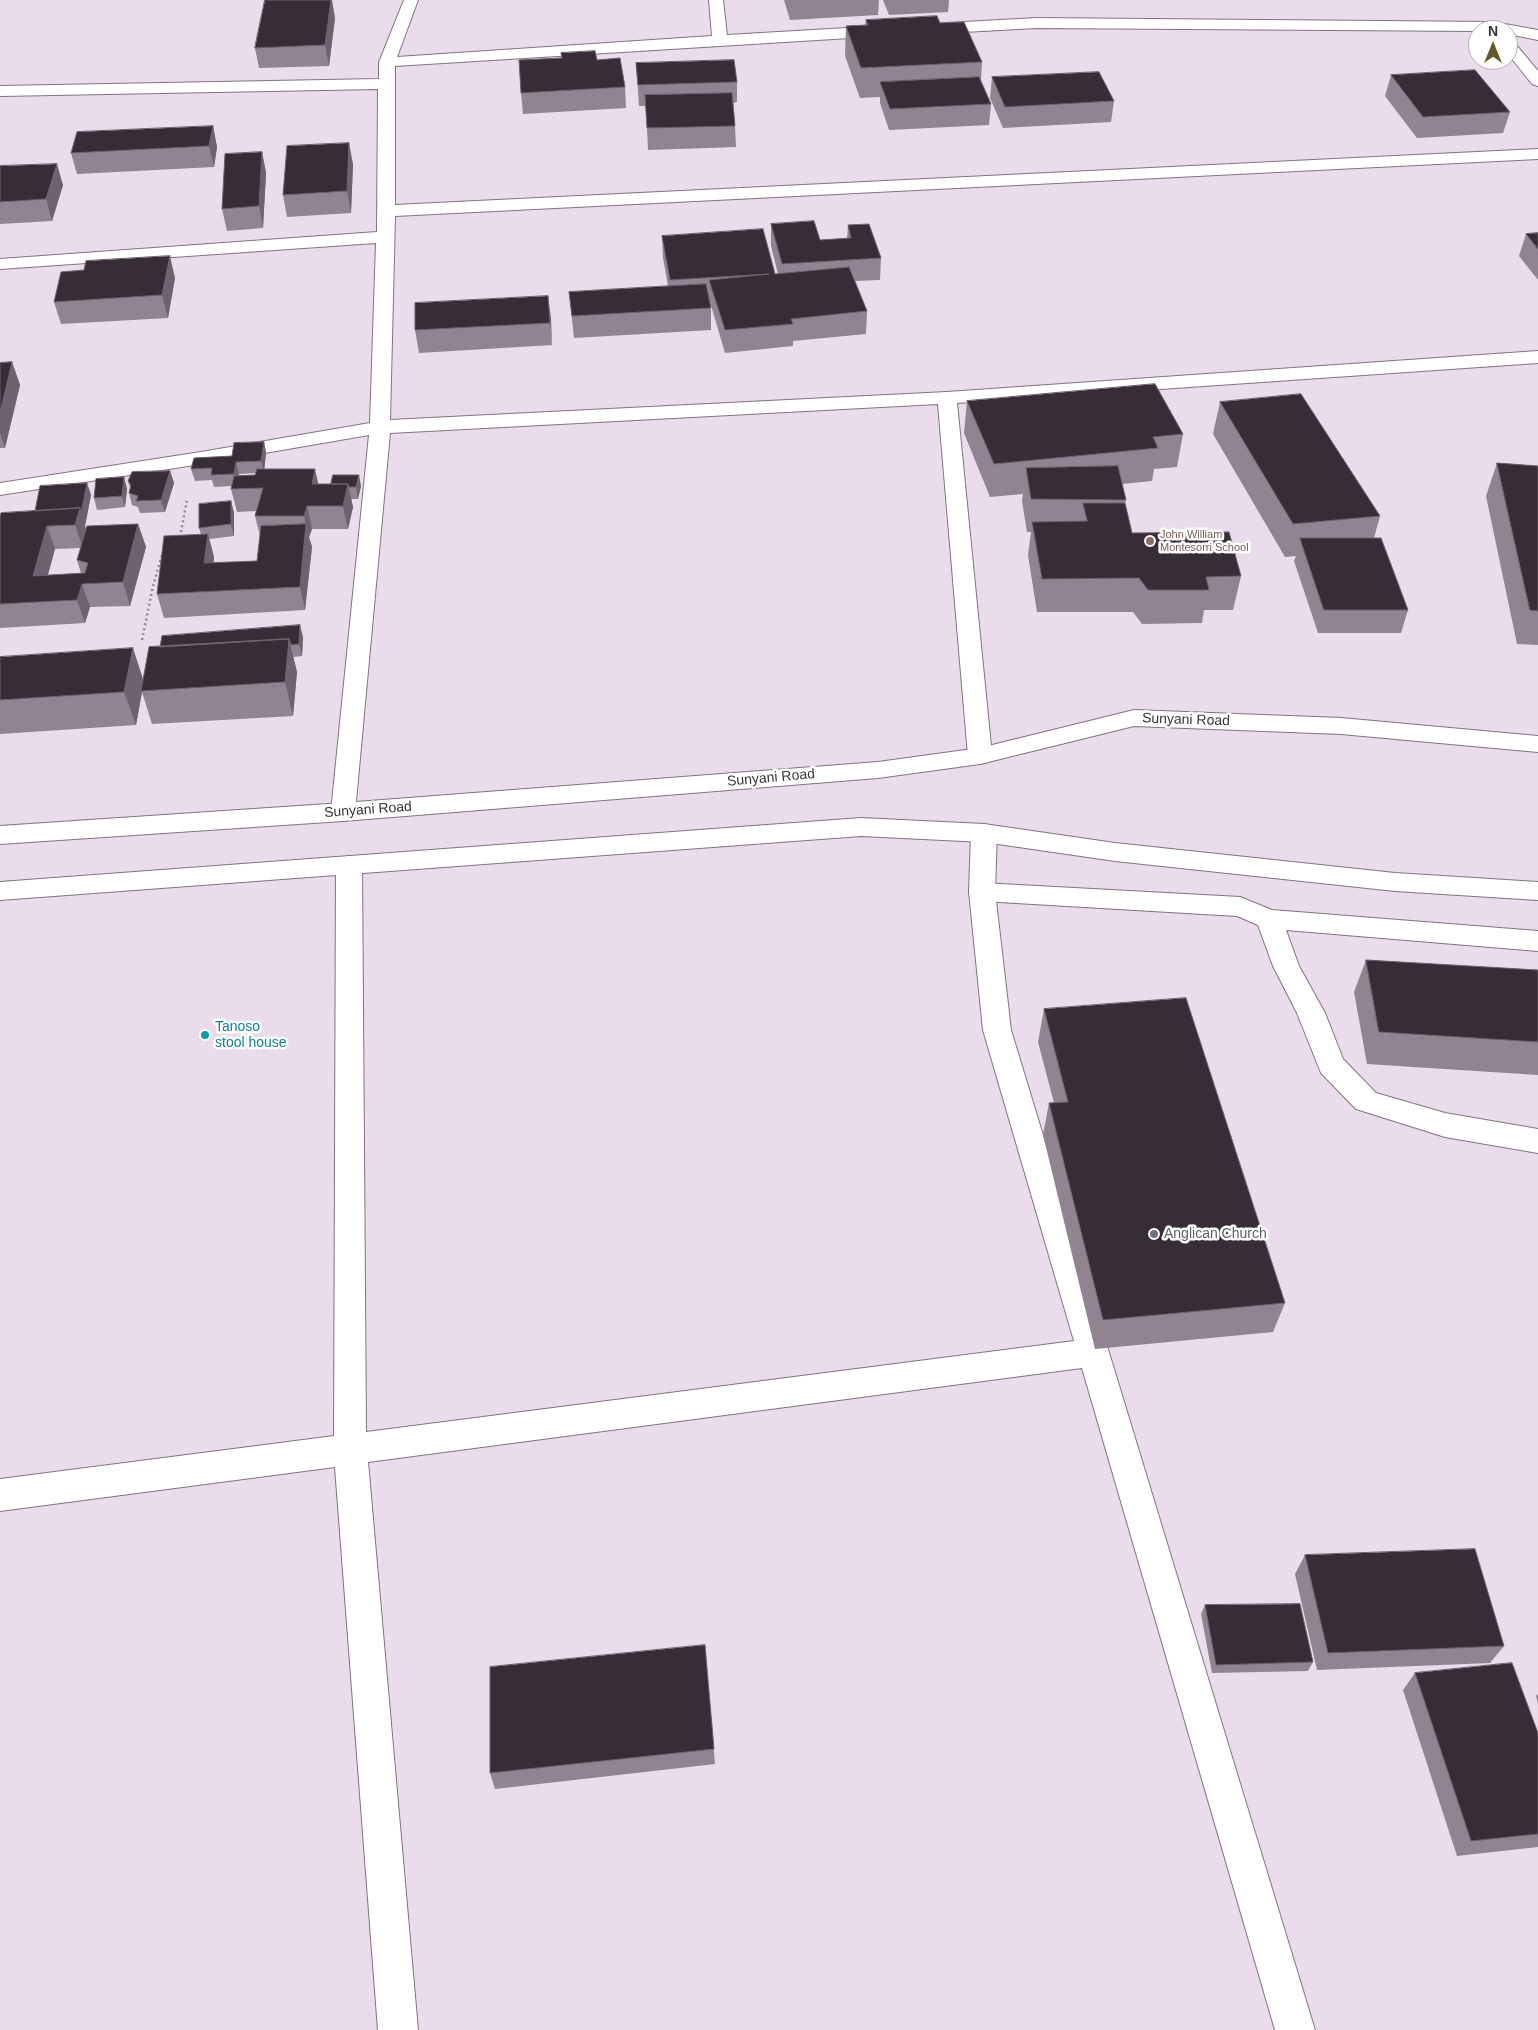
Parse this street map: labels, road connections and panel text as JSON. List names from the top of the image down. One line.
{"streets":{"street":["Sunyani Road"]},"places":["John William Montesorri School","Tanoso stool house","Anglican Church"],"north":"top"}
